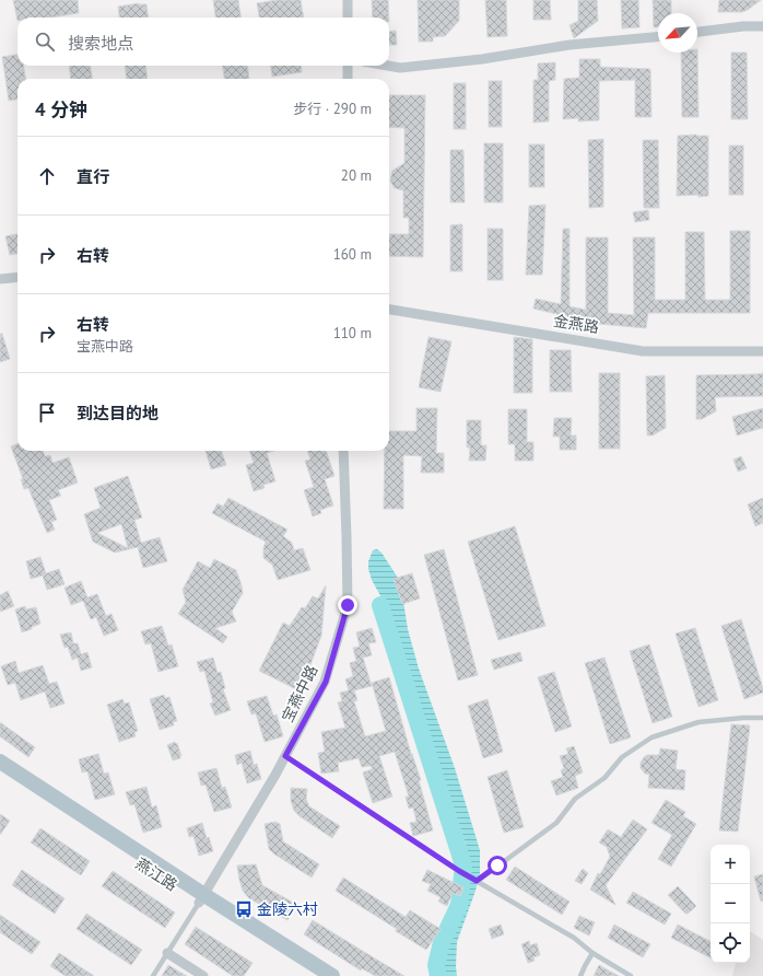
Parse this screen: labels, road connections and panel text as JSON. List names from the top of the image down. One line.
{"streets":{"main road":["燕江路"],"street":["金燕路","宝燕中路"]},"crossings":[["宝燕中路","燕江路"]],"places":{"bus stop":["金陵六村"]},"north":"bottom left","page":{"search":"搜索地点","heading":["4 分钟","步行 · 290 m"],"list":[["直行","20 m"],["右转","160 m"],["右转","宝燕中路","110 m"],"到达目的地"],"map_buttons":["+","−"]}}
